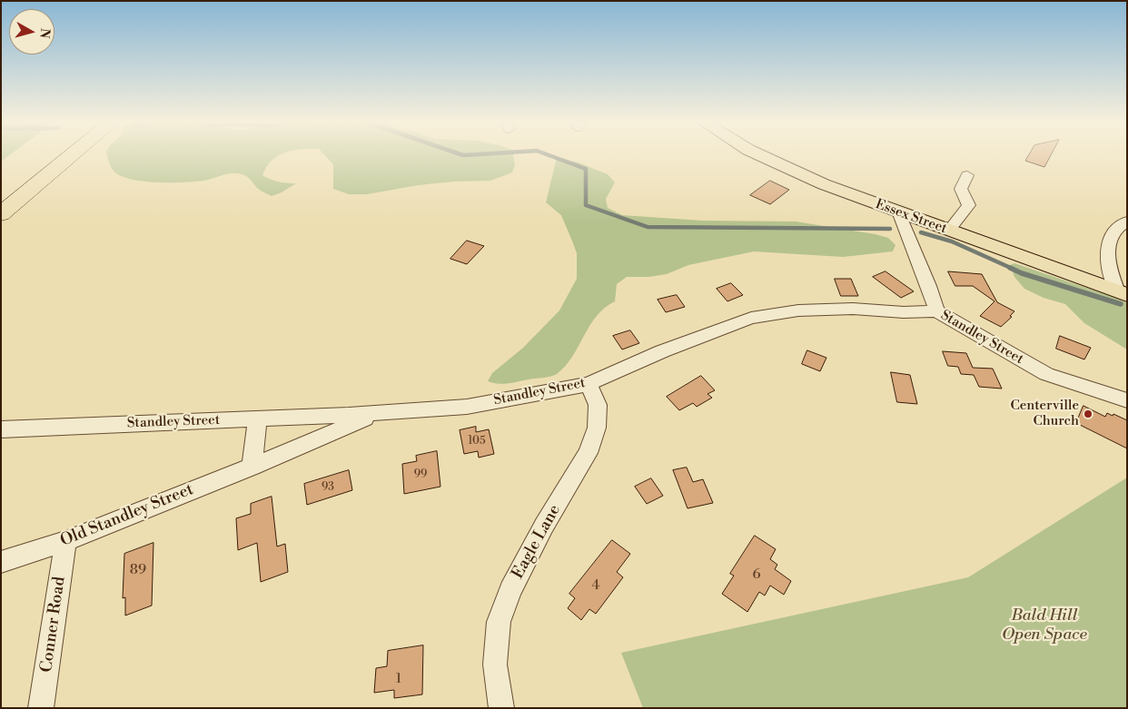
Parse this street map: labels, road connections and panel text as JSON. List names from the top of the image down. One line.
{"streets":{"main road":["Essex Street"],"street":["Standley Street","Old Standley Street","Eagle Lane","Conner Road"]},"crossings":[["Standley Street","Old Standley Street"],["Standley Street","Eagle Lane"],["Old Standley Street","Conner Road"]],"parks":["Bald Hill Open Space"],"places":["Centerville Church"],"house_numbers":["105","99","93","89","6","4","1"],"north":"right"}
